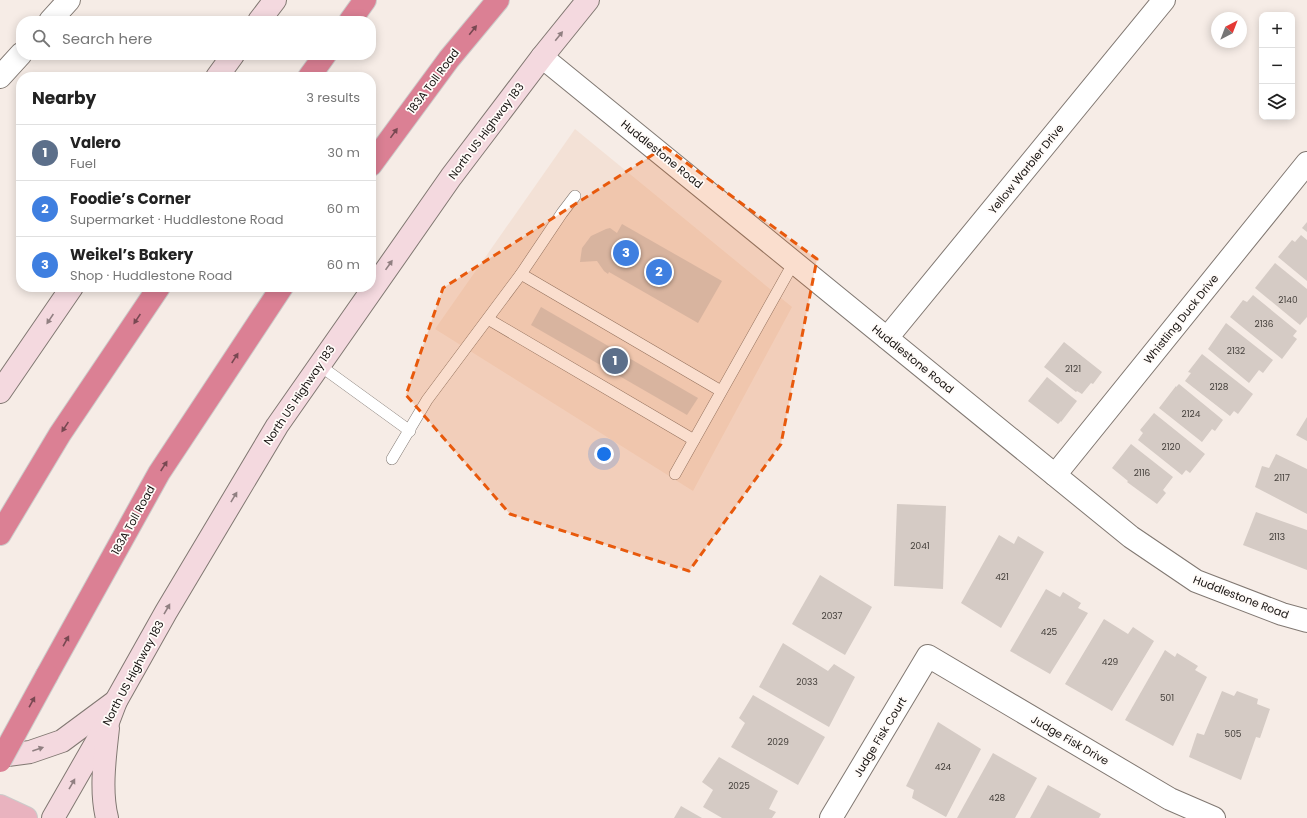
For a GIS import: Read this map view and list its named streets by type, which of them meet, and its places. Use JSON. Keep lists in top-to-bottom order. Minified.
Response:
{"streets":{"highway":["183A Toll Road"],"main road":["North US Highway 183"],"street":["Huddlestone Road","Yellow Warbler Drive","Whistling Duck Drive","Judge Fisk Court","Judge Fisk Drive"]},"crossings":[["North US Highway 183","Huddlestone Road"],["Huddlestone Road","Yellow Warbler Drive"],["Huddlestone Road","Whistling Duck Drive"],["Judge Fisk Court","Judge Fisk Drive"]],"one_way":["North US Highway 183"],"house_numbers":["2140","2136","2132","2121","2128","2124","2120","2116","2117","2113","2041","421","2037","425","429","2033","501","505","2029","424","2025","428"],"north":"top right","page":{"map_buttons":["+","−"],"search":"Search here","heading":["Nearby","3 results"],"list":[{"mark":"1","name":"Valero","note":"Fuel","value":"30 m"},{"mark":"2","name":"Foodie’s Corner","note":"Supermarket · Huddlestone Road","value":"60 m"},{"mark":"3","name":"Weikel’s Bakery","note":"Shop · Huddlestone Road","value":"60 m"}],"pins":["3","2","1"]}}
